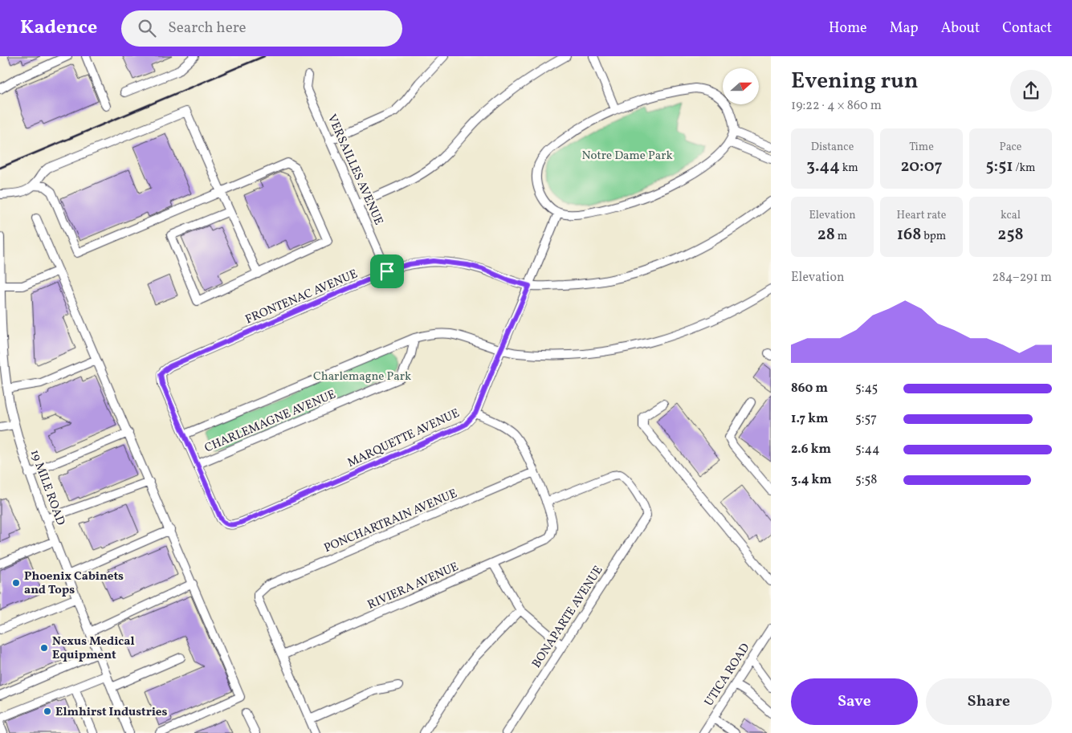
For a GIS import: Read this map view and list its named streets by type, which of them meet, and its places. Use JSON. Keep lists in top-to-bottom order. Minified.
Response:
{"streets":{"street":["VERSAILLES AVENUE","FRONTENAC AVENUE","CHARLEMAGNE AVENUE","MARQUETTE AVENUE","19 MILE ROAD","PONCHARTRAIN AVENUE","RIVIERA AVENUE","BONAPARTE AVENUE","UTICA ROAD"]},"crossings":[["VERSAILLES AVENUE","FRONTENAC AVENUE"],["FRONTENAC AVENUE","CHARLEMAGNE AVENUE"],["FRONTENAC AVENUE","MARQUETTE AVENUE"],["CHARLEMAGNE AVENUE","MARQUETTE AVENUE"],["PONCHARTRAIN AVENUE","RIVIERA AVENUE"],["RIVIERA AVENUE","BONAPARTE AVENUE"]],"parks":["Notre Dame Park","Charlemagne Park"],"places":["Phoenix Cabinets and Tops","Nexus Medical Equipment","Elmhirst Industries"],"north":"right","page":{"header":"Kadence","search":"Search here","nav":["Home","Map","About","Contact"],"heading":["Evening run","19:22 · 4 × 860 m"],"stats":[["Distance","3.44 km"],["Time","20:07"],["Pace","5:51 /km"],["Elevation","28 m"],["Heart rate","168 bpm"],["kcal","258"]],"chart":["Elevation","284–291 m"],"list":[{"name":"860 m","note":"5:45"},{"name":"1.7 km","note":"5:57"},{"name":"2.6 km","note":"5:44"},{"name":"3.4 km","note":"5:58"}],"buttons":["Save","Share"]}}
